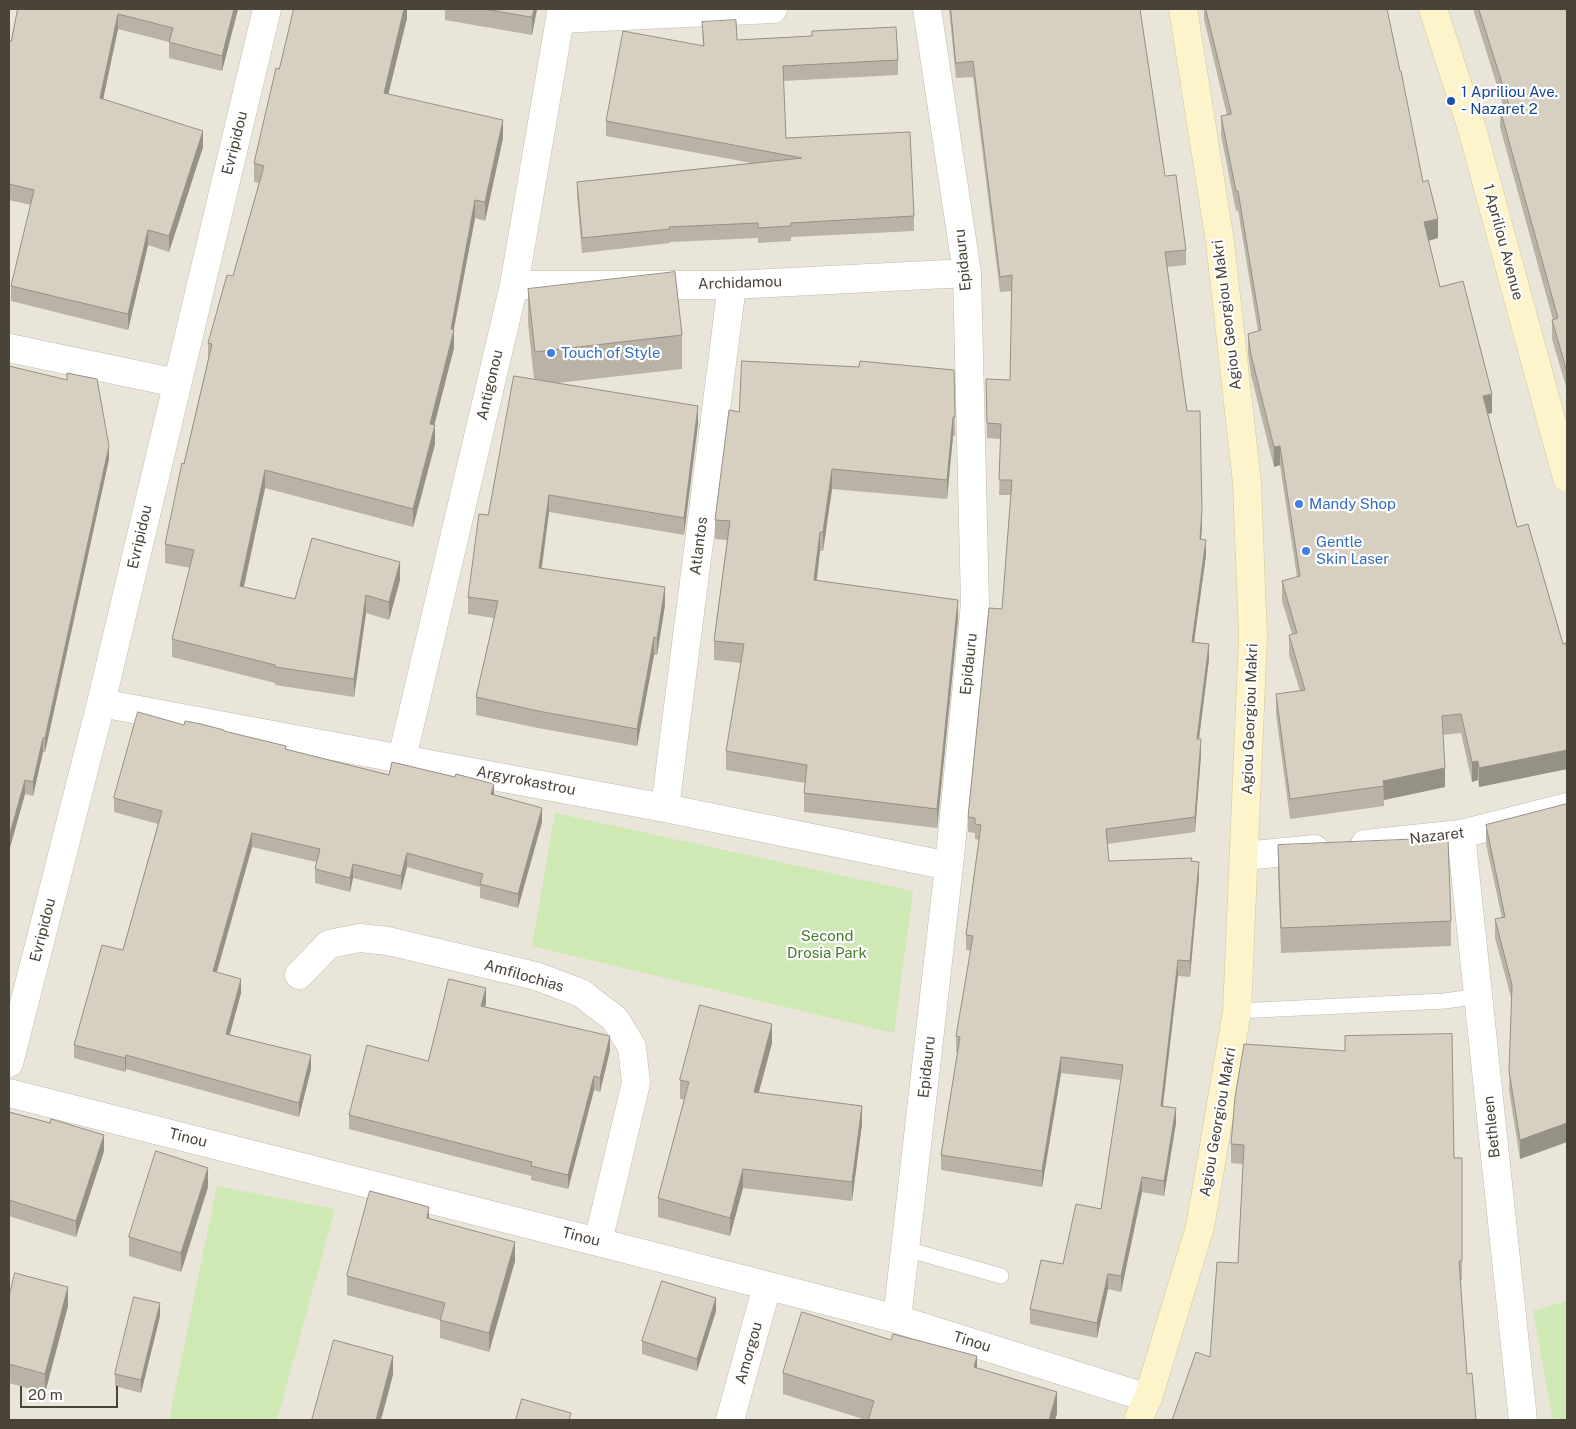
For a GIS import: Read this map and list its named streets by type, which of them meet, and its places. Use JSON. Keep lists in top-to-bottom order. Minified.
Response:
{"streets":{"street":["Evripidou","1 Apriliou Avenue","Epidauru","Archidamou","Agiou Georgiou Makri","Antigonou","Atlantos","Argyrokastrou","Nazaret","Amfilochias","Bethleen","Tinou","Amorgou"]},"crossings":[["Evripidou","Argyrokastrou"],["Epidauru","Archidamou"],["Epidauru","Argyrokastrou"],["Epidauru","Tinou"],["Archidamou","Antigonou"],["Archidamou","Atlantos"],["Agiou Georgiou Makri","Nazaret"],["Agiou Georgiou Makri","Tinou"],["Antigonou","Argyrokastrou"],["Atlantos","Argyrokastrou"],["Nazaret","Bethleen"],["Amfilochias","Tinou"],["Tinou","Amorgou"]],"parks":["Second Drosia Park"],"places":["1 Apriliou Ave. - Nazaret 2","Touch of Style","Mandy Shop","Gentle Skin Laser"],"scale_bar":"20 m"}
